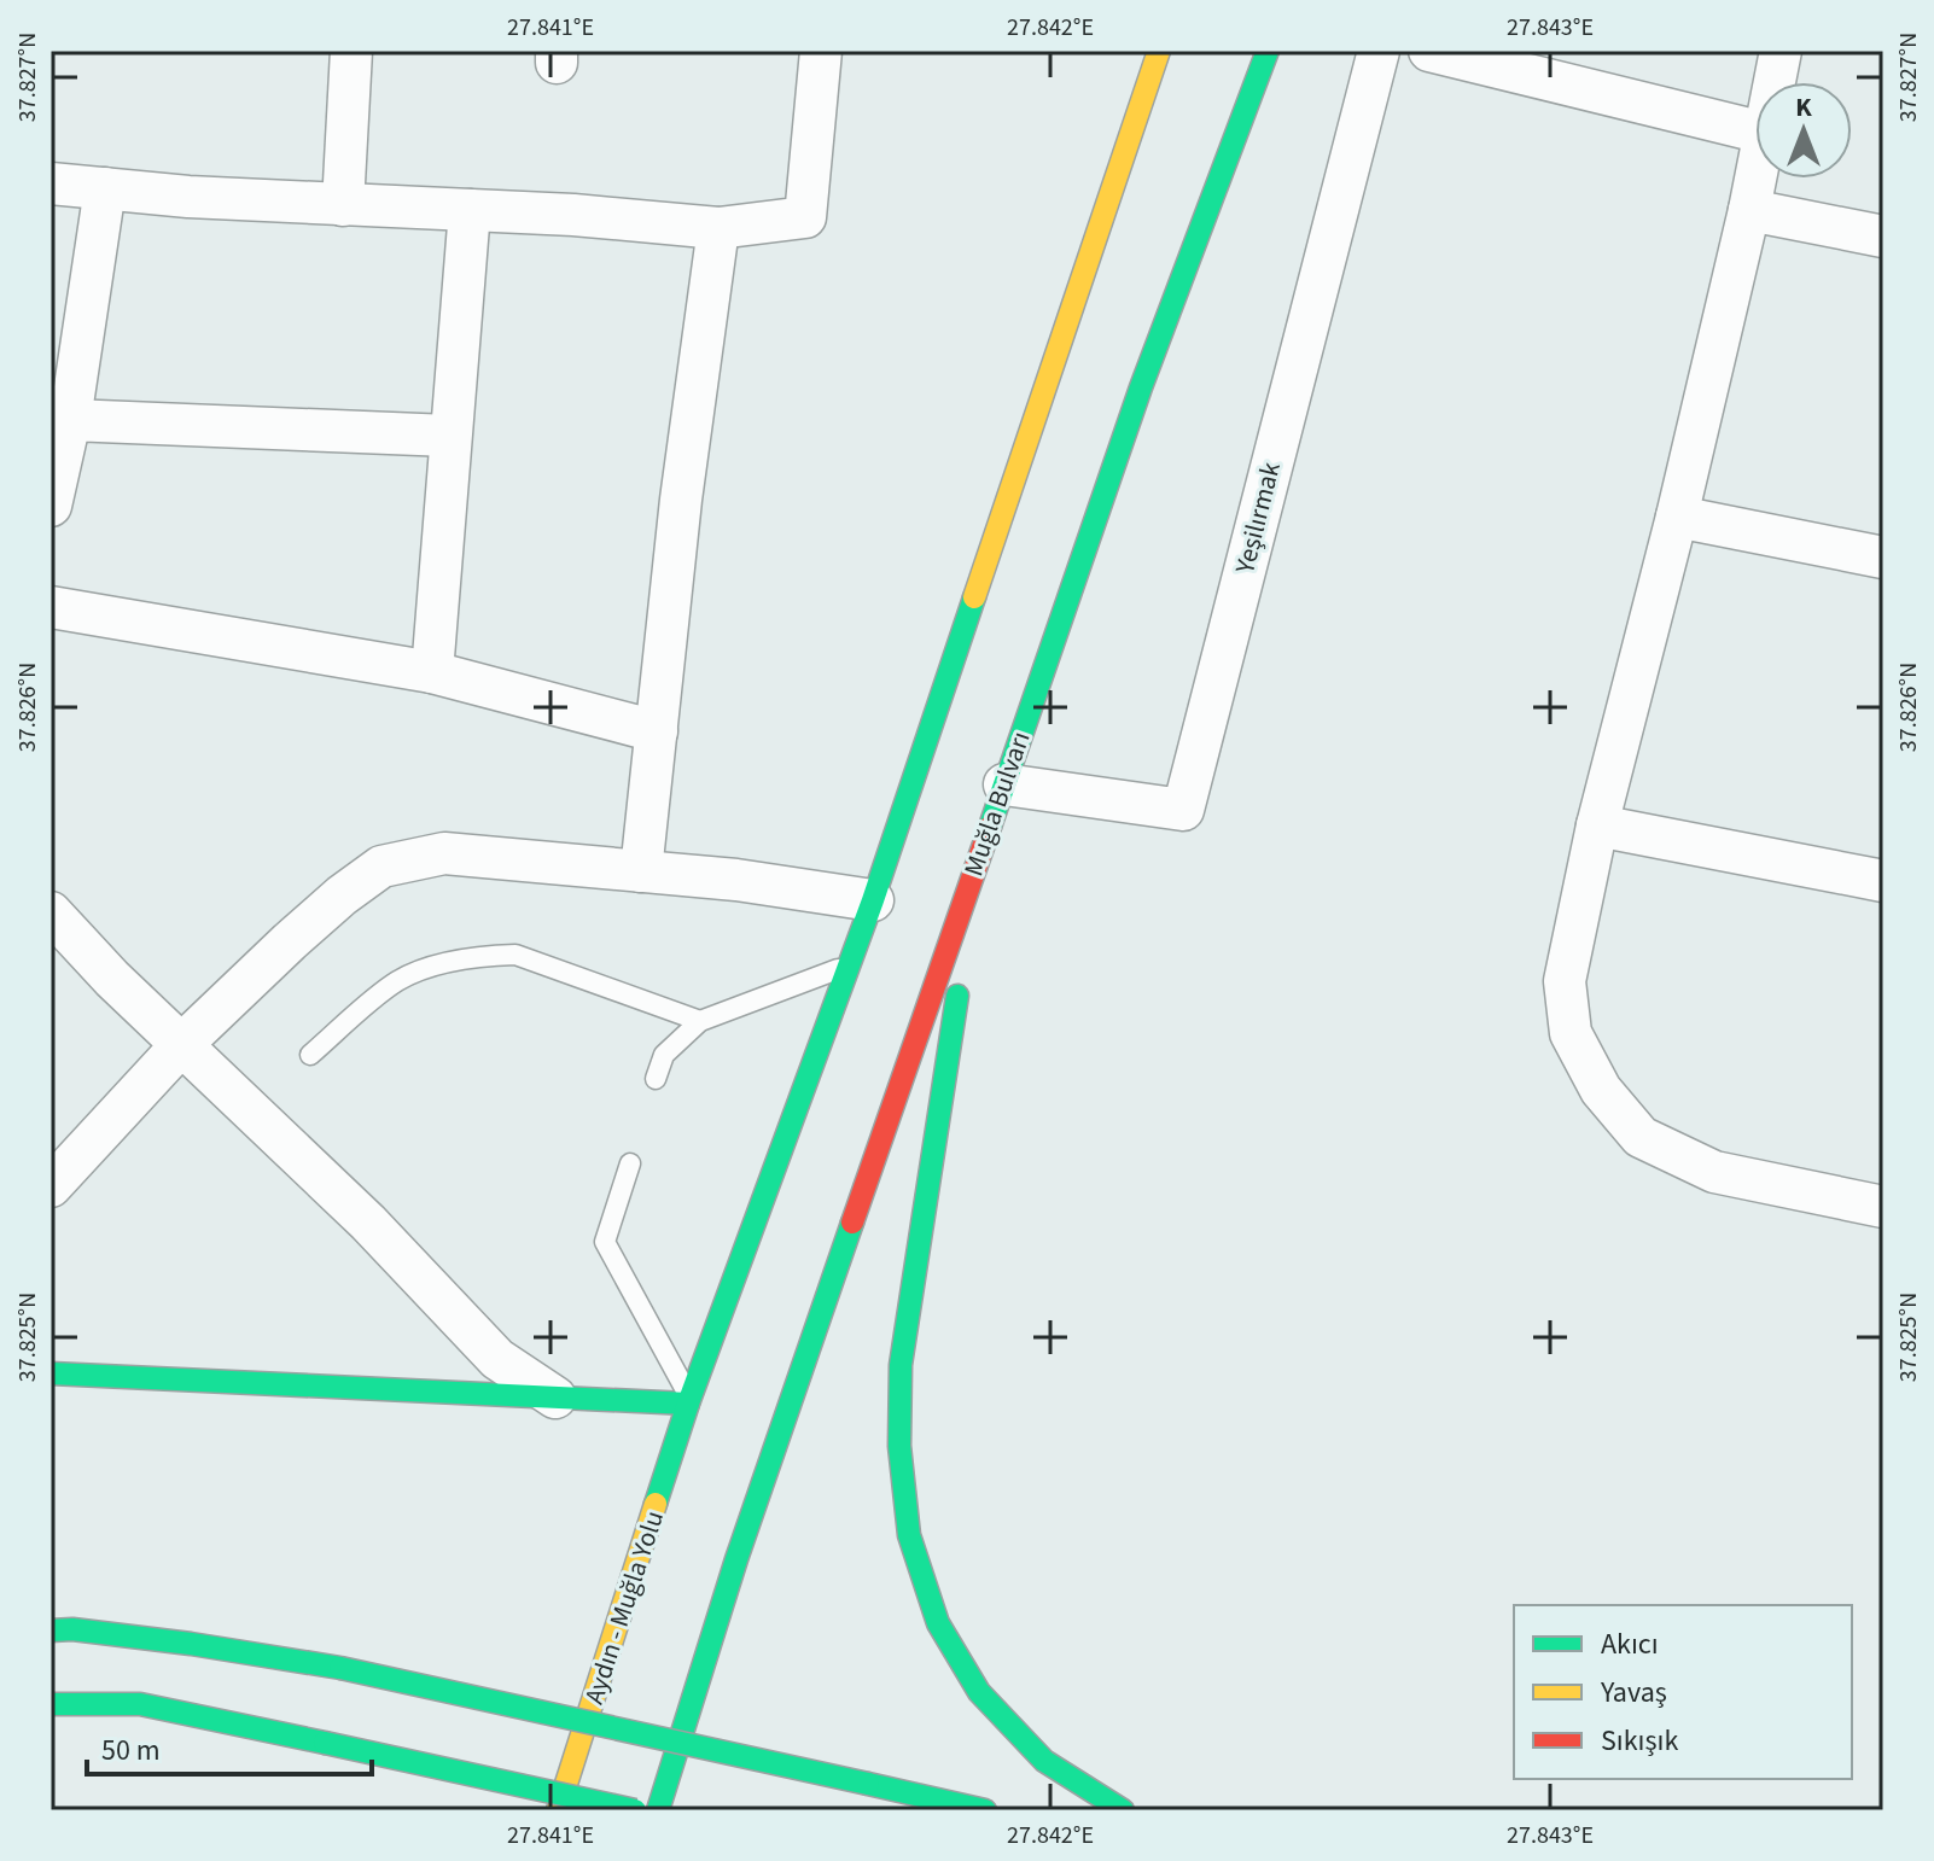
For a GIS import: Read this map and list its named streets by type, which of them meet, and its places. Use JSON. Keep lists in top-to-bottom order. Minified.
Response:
{"streets":{"main road":["Muğla Bulvarı","Aydın - Muğla Yolu"],"street":["Yeşilırmak"]},"crossings":[["Yeşilırmak","Muğla Bulvarı"]],"legend":["Akıcı","Yavaş","Sıkışık"],"scale_bar":"50 m","north":"top","coordinates":["27.841°E","27.842°E","27.843°E","37.827°N","37.826°N","37.825°N"]}
